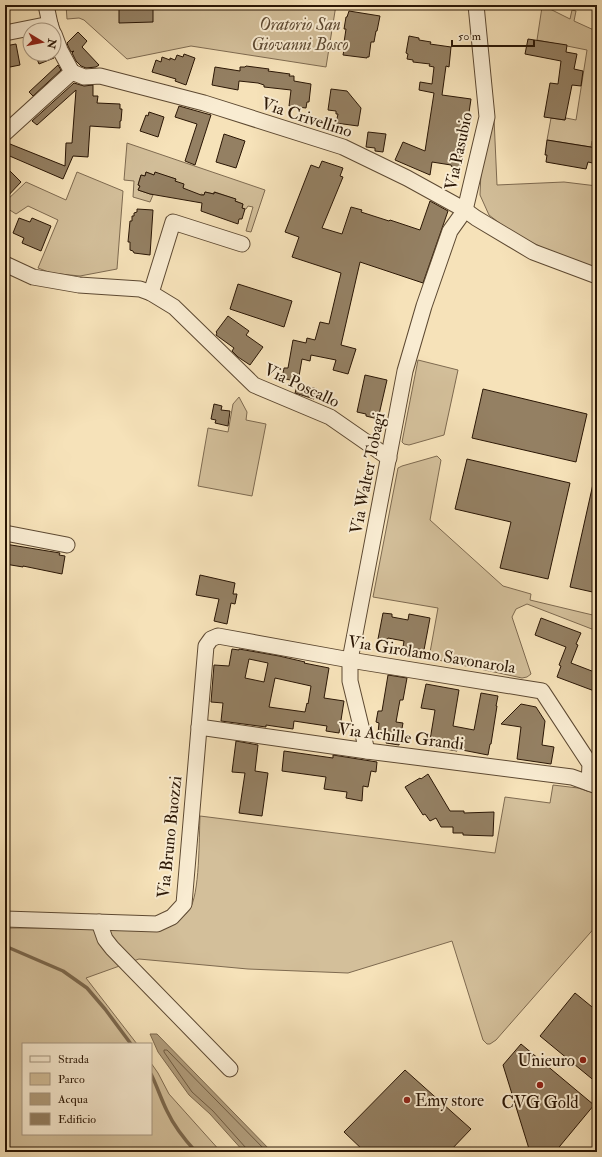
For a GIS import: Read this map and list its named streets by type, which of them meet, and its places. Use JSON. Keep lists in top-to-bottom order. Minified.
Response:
{"streets":{"street":["Via Crivellino","Via Pasubio","Via Poscallo","Via Walter Tobagi","Via Girolamo Savonarola","Via Achille Grandi","Via Bruno Buozzi"]},"crossings":[["Via Crivellino","Via Pasubio"],["Via Crivellino","Via Walter Tobagi"],["Via Pasubio","Via Walter Tobagi"],["Via Poscallo","Via Walter Tobagi"],["Via Walter Tobagi","Via Girolamo Savonarola"],["Via Walter Tobagi","Via Achille Grandi"],["Via Girolamo Savonarola","Via Achille Grandi"],["Via Girolamo Savonarola","Via Bruno Buozzi"],["Via Achille Grandi","Via Bruno Buozzi"]],"parks":["Oratorio San Giovanni Bosco"],"places":["Unieuro","CVG Gold","Emy store"],"legend":["Strada","Parco","Acqua","Edificio"],"scale_bar":"50 m","north":"right"}
